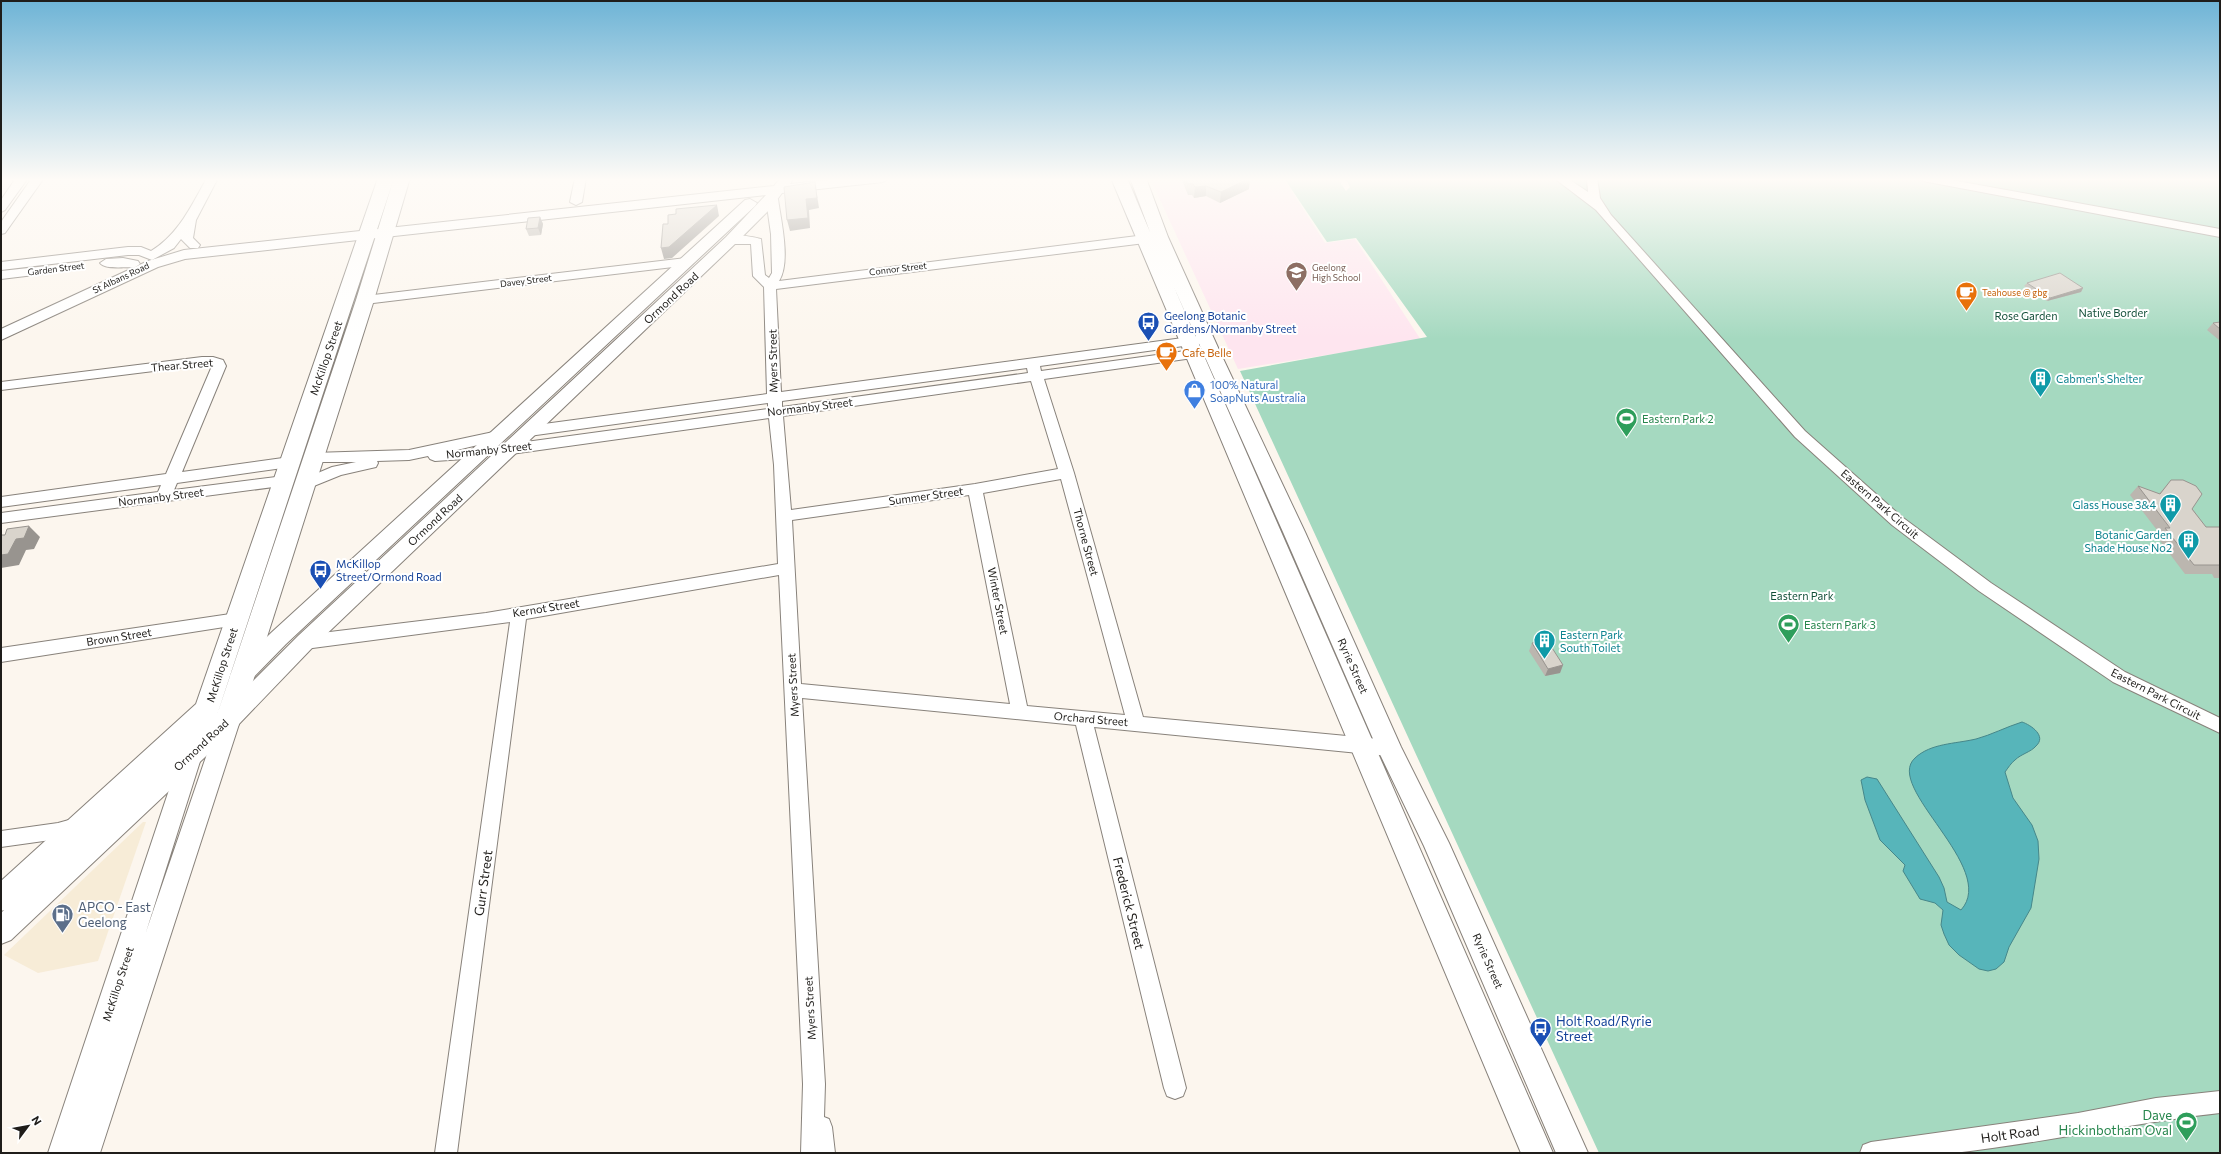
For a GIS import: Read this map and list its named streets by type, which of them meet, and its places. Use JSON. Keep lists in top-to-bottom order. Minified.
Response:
{"streets":{"main road":["Ormond Road","McKillop Street","Ryrie Street"],"street":["Garden Street","Connor Street","St Albans Road","Davey Street","Myers Street","Thear Street","Normanby Street","Summer Street","Eastern Park Circuit","Thorne Street","Winter Street","Kernot Street","Brown Street","Orchard Street","Gurr Street","Frederick Street","Holt Road"]},"crossings":[["Garden Street","St Albans Road"],["Connor Street","Myers Street"],["Connor Street","Ryrie Street"],["Davey Street","Ormond Road"],["Davey Street","McKillop Street"],["Ormond Road","McKillop Street"],["Ormond Road","Normanby Street"],["Ormond Road","Kernot Street"],["McKillop Street","Normanby Street"],["McKillop Street","Brown Street"],["Myers Street","Normanby Street"],["Myers Street","Summer Street"],["Myers Street","Kernot Street"],["Myers Street","Orchard Street"],["Thear Street","Normanby Street"],["Normanby Street","Thorne Street"],["Normanby Street","Ryrie Street"],["Summer Street","Thorne Street"],["Summer Street","Winter Street"],["Thorne Street","Orchard Street"],["Winter Street","Orchard Street"],["Kernot Street","Gurr Street"],["Ryrie Street","Orchard Street"],["Orchard Street","Frederick Street"]],"parks":["Native Border","Rose Garden","Eastern Park"],"places":{"school or university":["Geelong High School"],"cafe":["Teahouse @ gbg","Cafe Belle"],"bus stop":["Geelong Botanic Gardens/Normanby Street","McKillop Street/Ormond Road","Holt Road/Ryrie Street"],"building":["Cabmen's Shelter","Glass House 3&4","Botanic Garden Shade House No2","Eastern Park South Toilet"],"shop":["100% Natural SoapNuts Australia"],"sports":["Eastern Park 2","Eastern Park 3","Dave Hickinbotham Oval"],"fuel station":["APCO - East Geelong"]},"north":"top right"}
